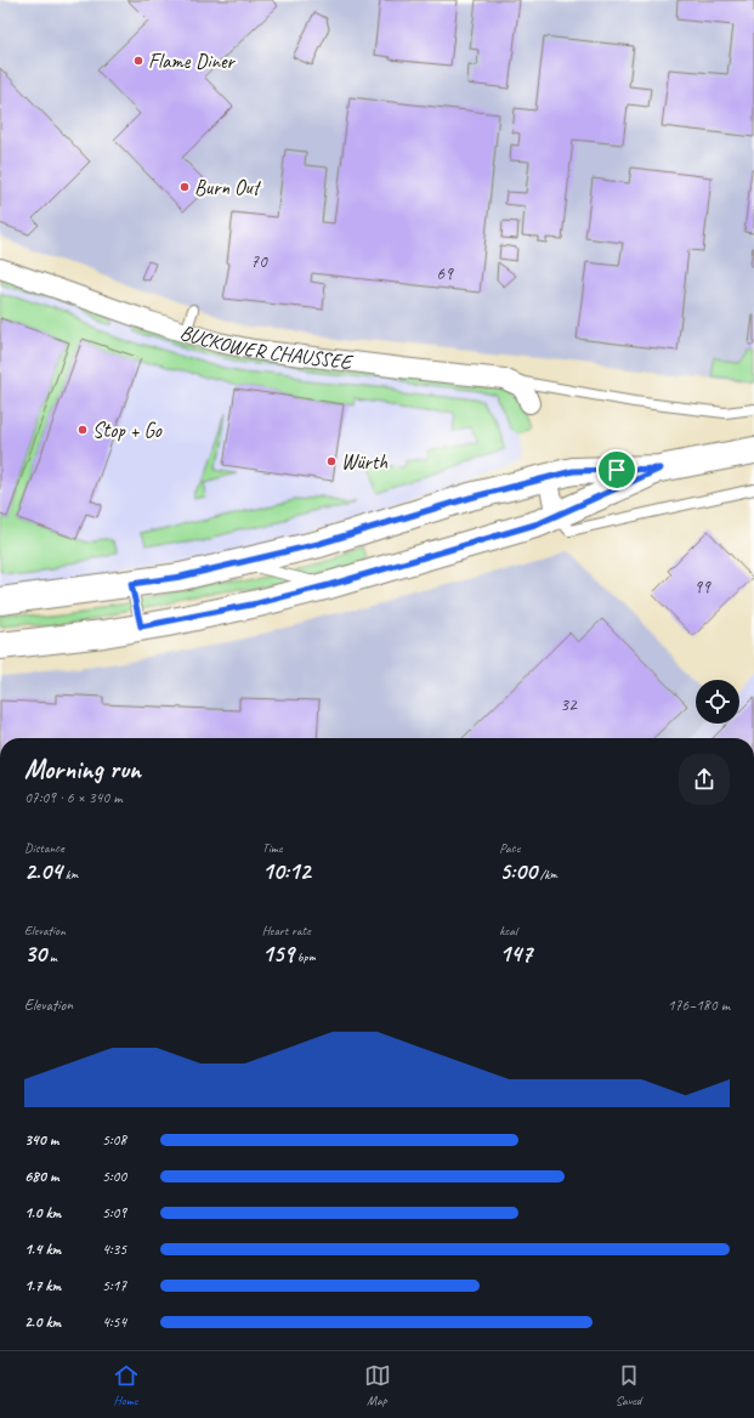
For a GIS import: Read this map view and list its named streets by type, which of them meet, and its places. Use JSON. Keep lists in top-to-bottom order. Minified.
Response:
{"streets":{"street":["BUCKOWER CHAUSSEE"]},"places":["Flame Diner","Burn Out","Stop + Go","Würth"],"house_numbers":["70","69","99","32"],"page":{"heading":["Morning run","07:09 · 6 × 340 m"],"stats":[["Distance","2.04 km"],["Time","10:12"],["Pace","5:00 /km"],["Elevation","30 m"],["Heart rate","159 bpm"],["kcal","147"]],"chart":["Elevation","176–180 m"],"list":[{"name":"340 m","note":"5:08"},{"name":"680 m","note":"5:00"},{"name":"1.0 km","note":"5:09"},{"name":"1.4 km","note":"4:35"},{"name":"1.7 km","note":"5:17"},{"name":"2.0 km","note":"4:54"}],"tabs":["Home","Map","Saved"]}}
